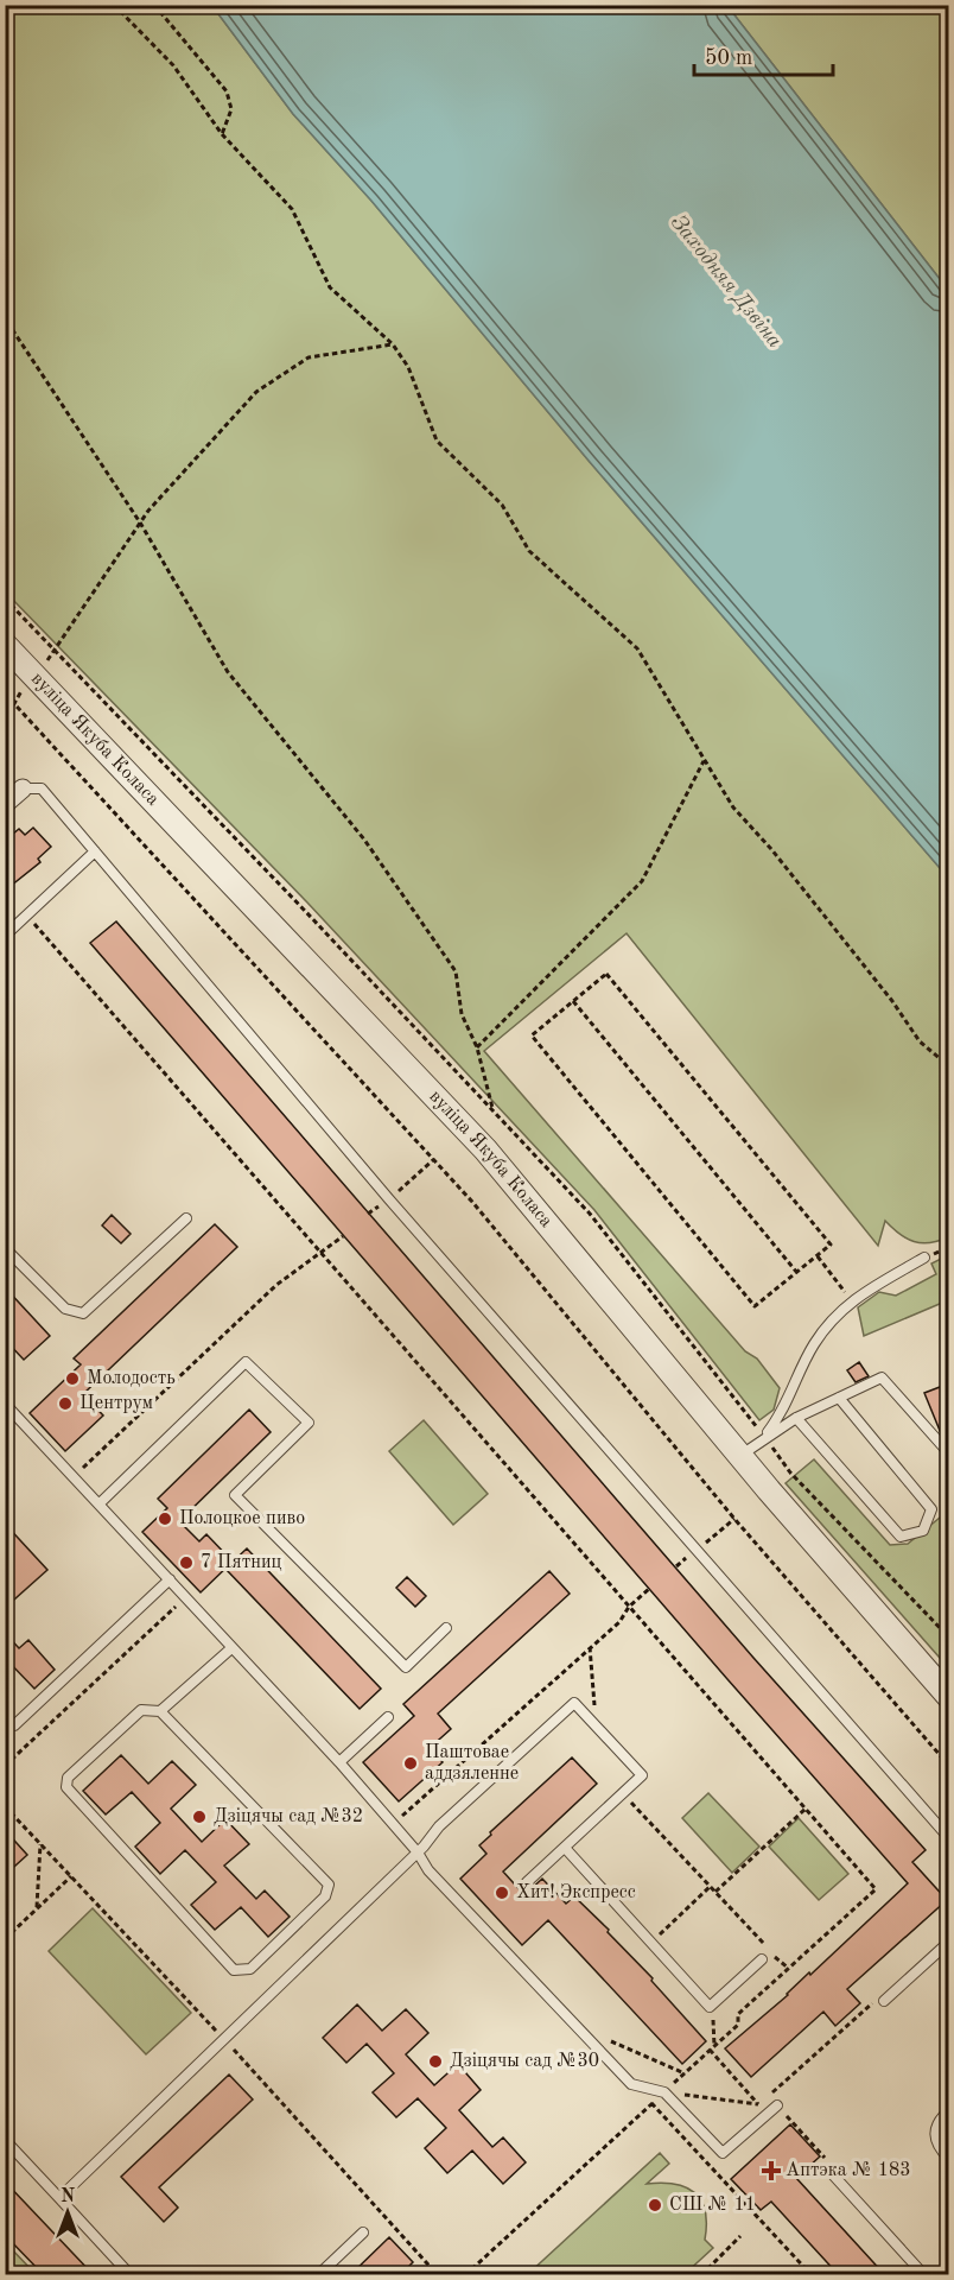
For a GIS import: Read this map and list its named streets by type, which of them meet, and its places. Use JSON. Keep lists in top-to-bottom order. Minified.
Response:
{"streets":{"street":["вуліца Якуба Коласа"]},"water":["Заходняя Дзвіна"],"places":{"other":["Молодость","Центрум","Полоцкое пиво","7 Пятниц","Паштовае аддзяленне","Дзіцячы сад №32","Хит! Экспресс","Дзіцячы сад №30","СШ № 11"],"health":["Аптэка № 183"]},"scale_bar":"50 m","north":"top"}
